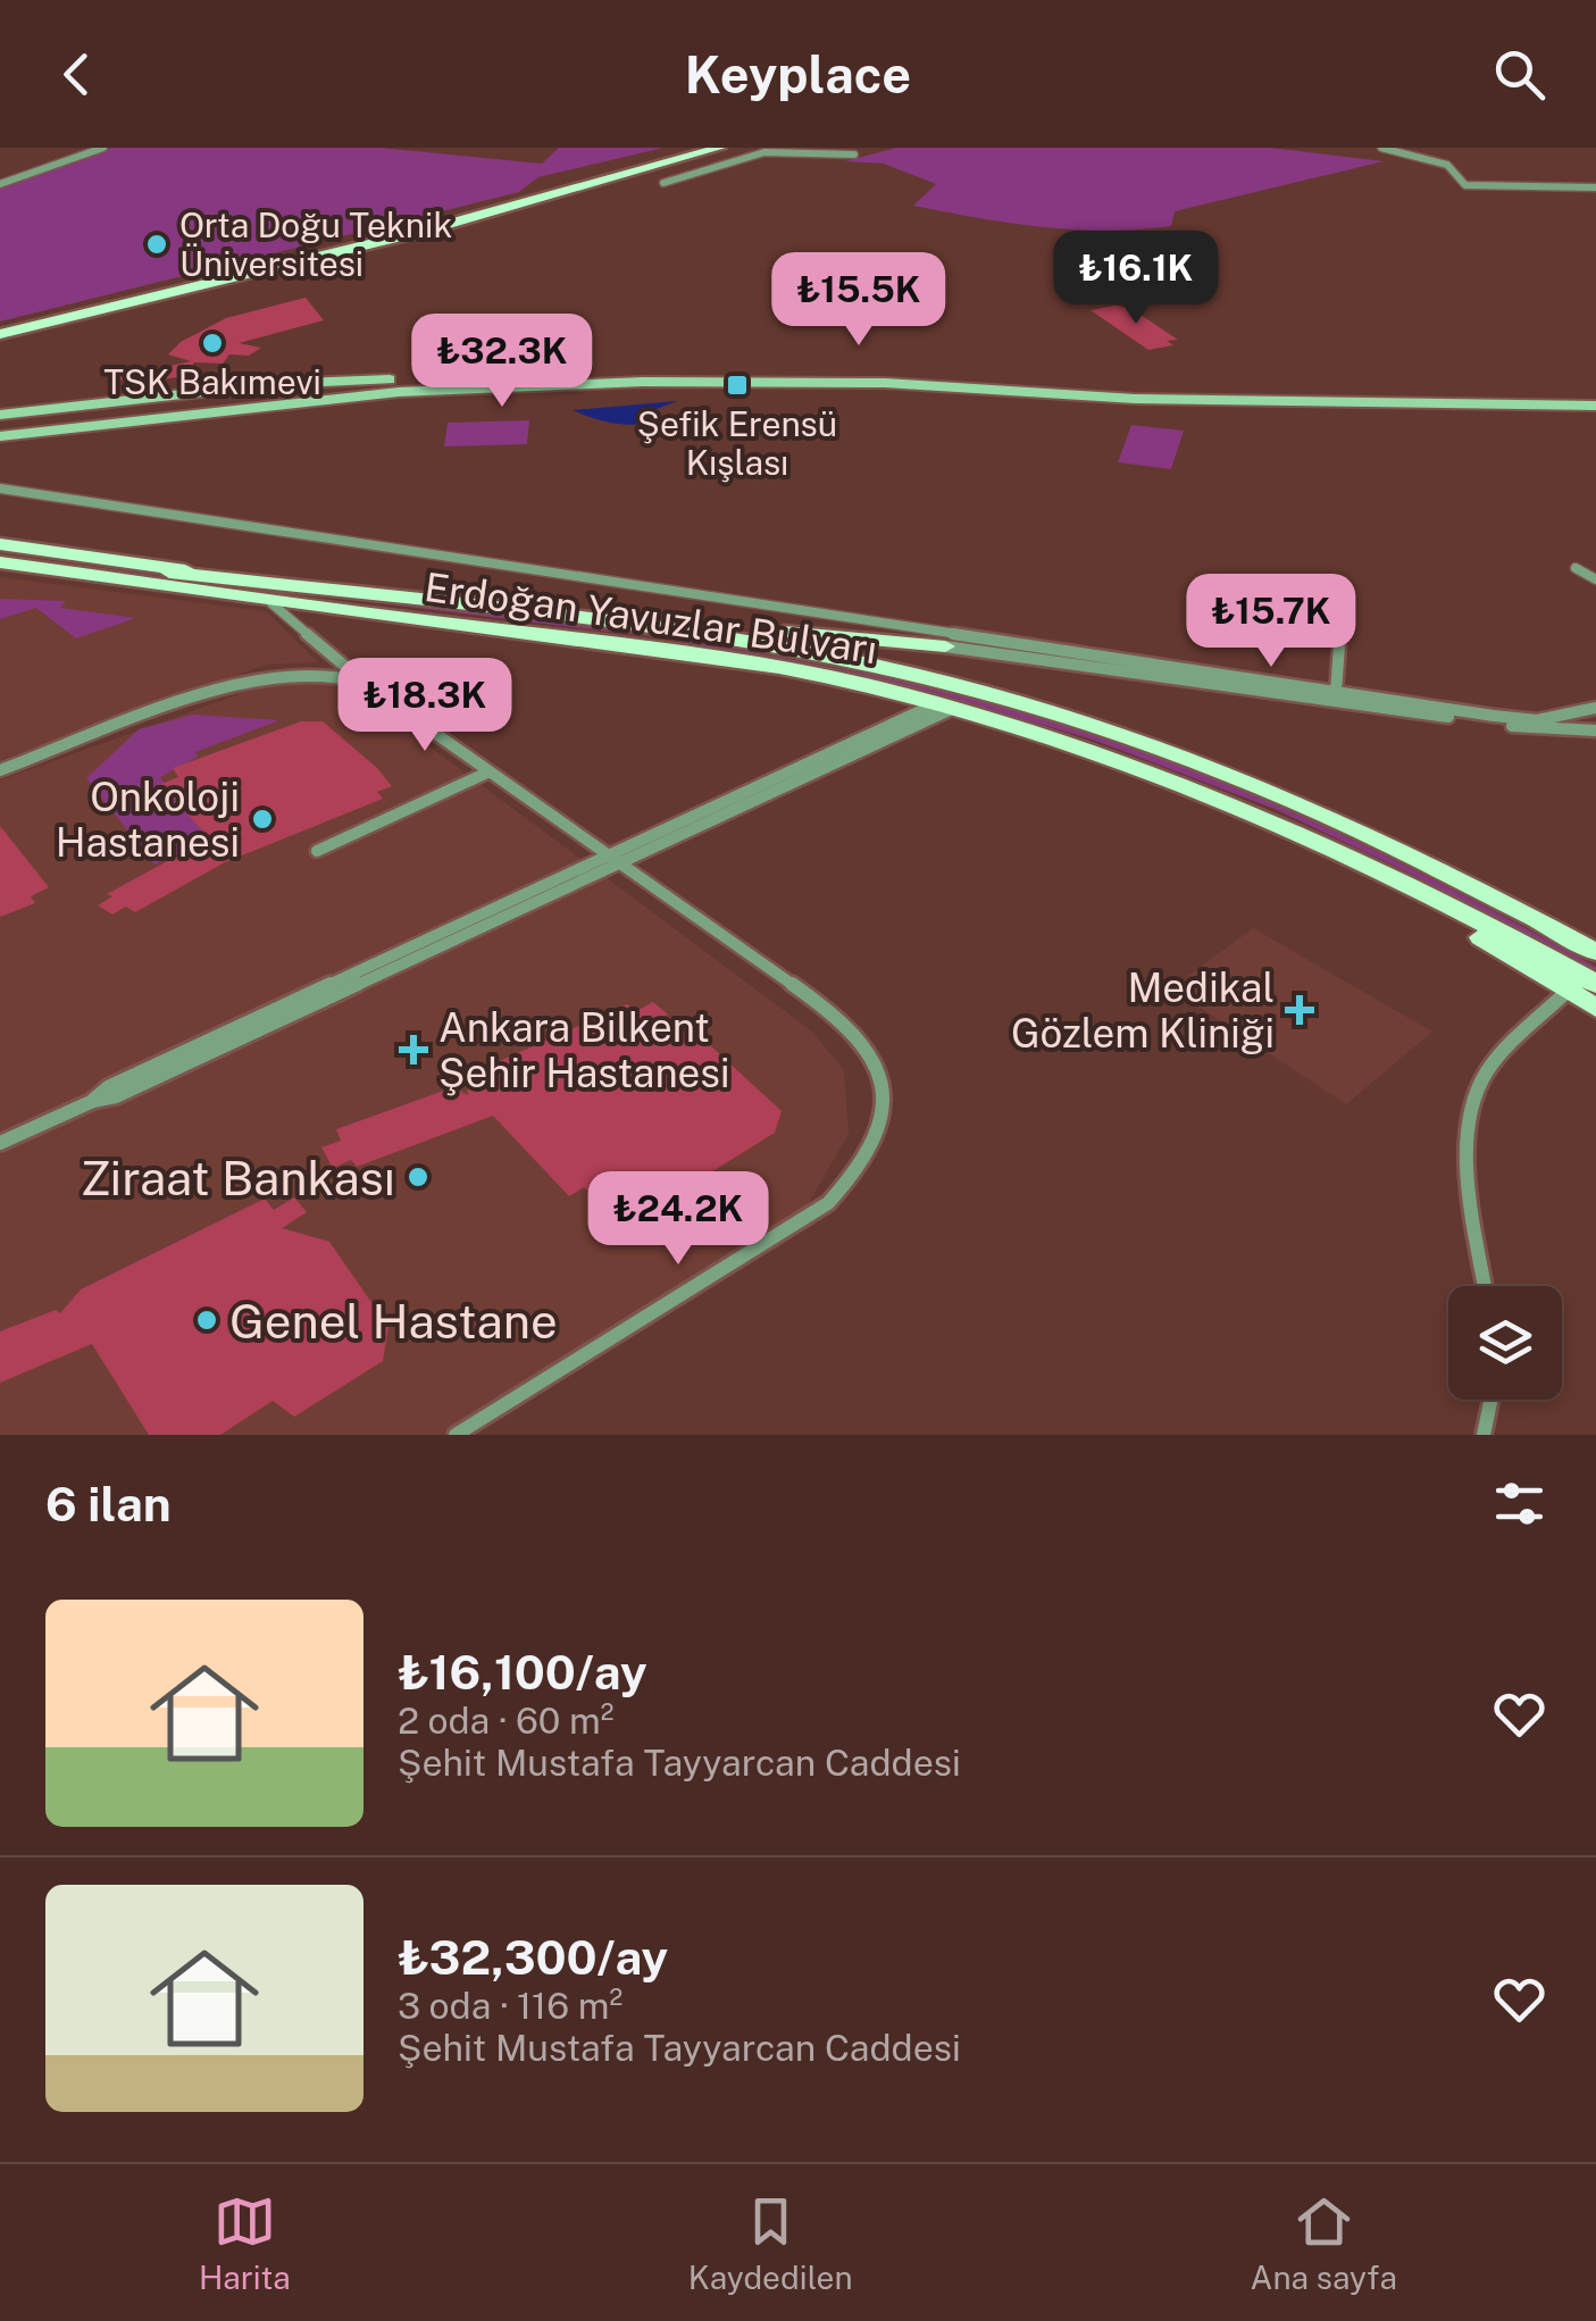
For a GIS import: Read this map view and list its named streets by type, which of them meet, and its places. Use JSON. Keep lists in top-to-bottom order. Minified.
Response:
{"streets":{"main road":["Erdoğan Yavuzlar Bulvarı"]},"places":{"other":["Orta Doğu Teknik Üniversitesi","TSK Bakımevi","Onkoloji Hastanesi","Ziraat Bankası","Genel Hastane"],"transit":["Şefik Erensü Kışlası"],"health":["Medikal Gözlem Kliniği","Ankara Bilkent Şehir Hastanesi"]},"page":{"header":"Keyplace","price":["₺16.1K","₺15.5K","₺32.3K","₺15.7K","₺18.3K","₺24.2K"],"heading":"6 ilan","list":[{"name":"₺16,100/ay","note":"2 oda · 60 m² · Şehit Mustafa Tayyarcan Caddesi"},{"name":"₺32,300/ay","note":"3 oda · 116 m² · Şehit Mustafa Tayyarcan Caddesi"}],"tabs":["Harita","Kaydedilen","Ana sayfa"]}}
